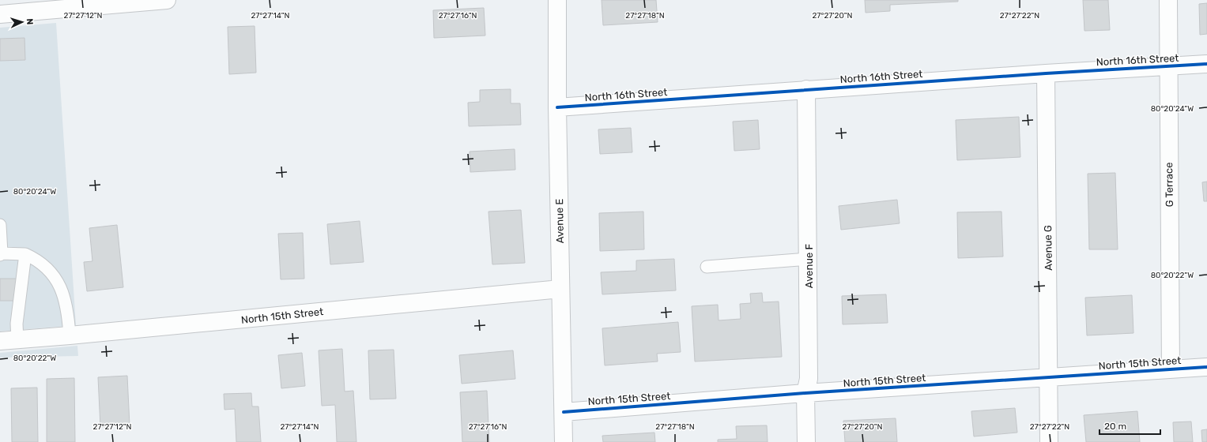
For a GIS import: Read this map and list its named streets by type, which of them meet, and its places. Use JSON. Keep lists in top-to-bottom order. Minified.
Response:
{"streets":{"street":["North 16th Street","G Terrace","Avenue E","Avenue G","Avenue F","North 15th Street"]},"crossings":[["North 16th Street","G Terrace"],["North 16th Street","Avenue E"],["North 16th Street","Avenue G"],["North 16th Street","Avenue F"],["G Terrace","North 15th Street"],["Avenue E","North 15th Street"],["Avenue G","North 15th Street"],["Avenue F","North 15th Street"]],"scale_bar":"20 m","north":"right","coordinates":["27°27'12\"N","27°27'14\"N","27°27'16\"N","27°27'18\"N","27°27'20\"N","27°27'22\"N","80°20'24\"W","80°20'22\"W"]}
